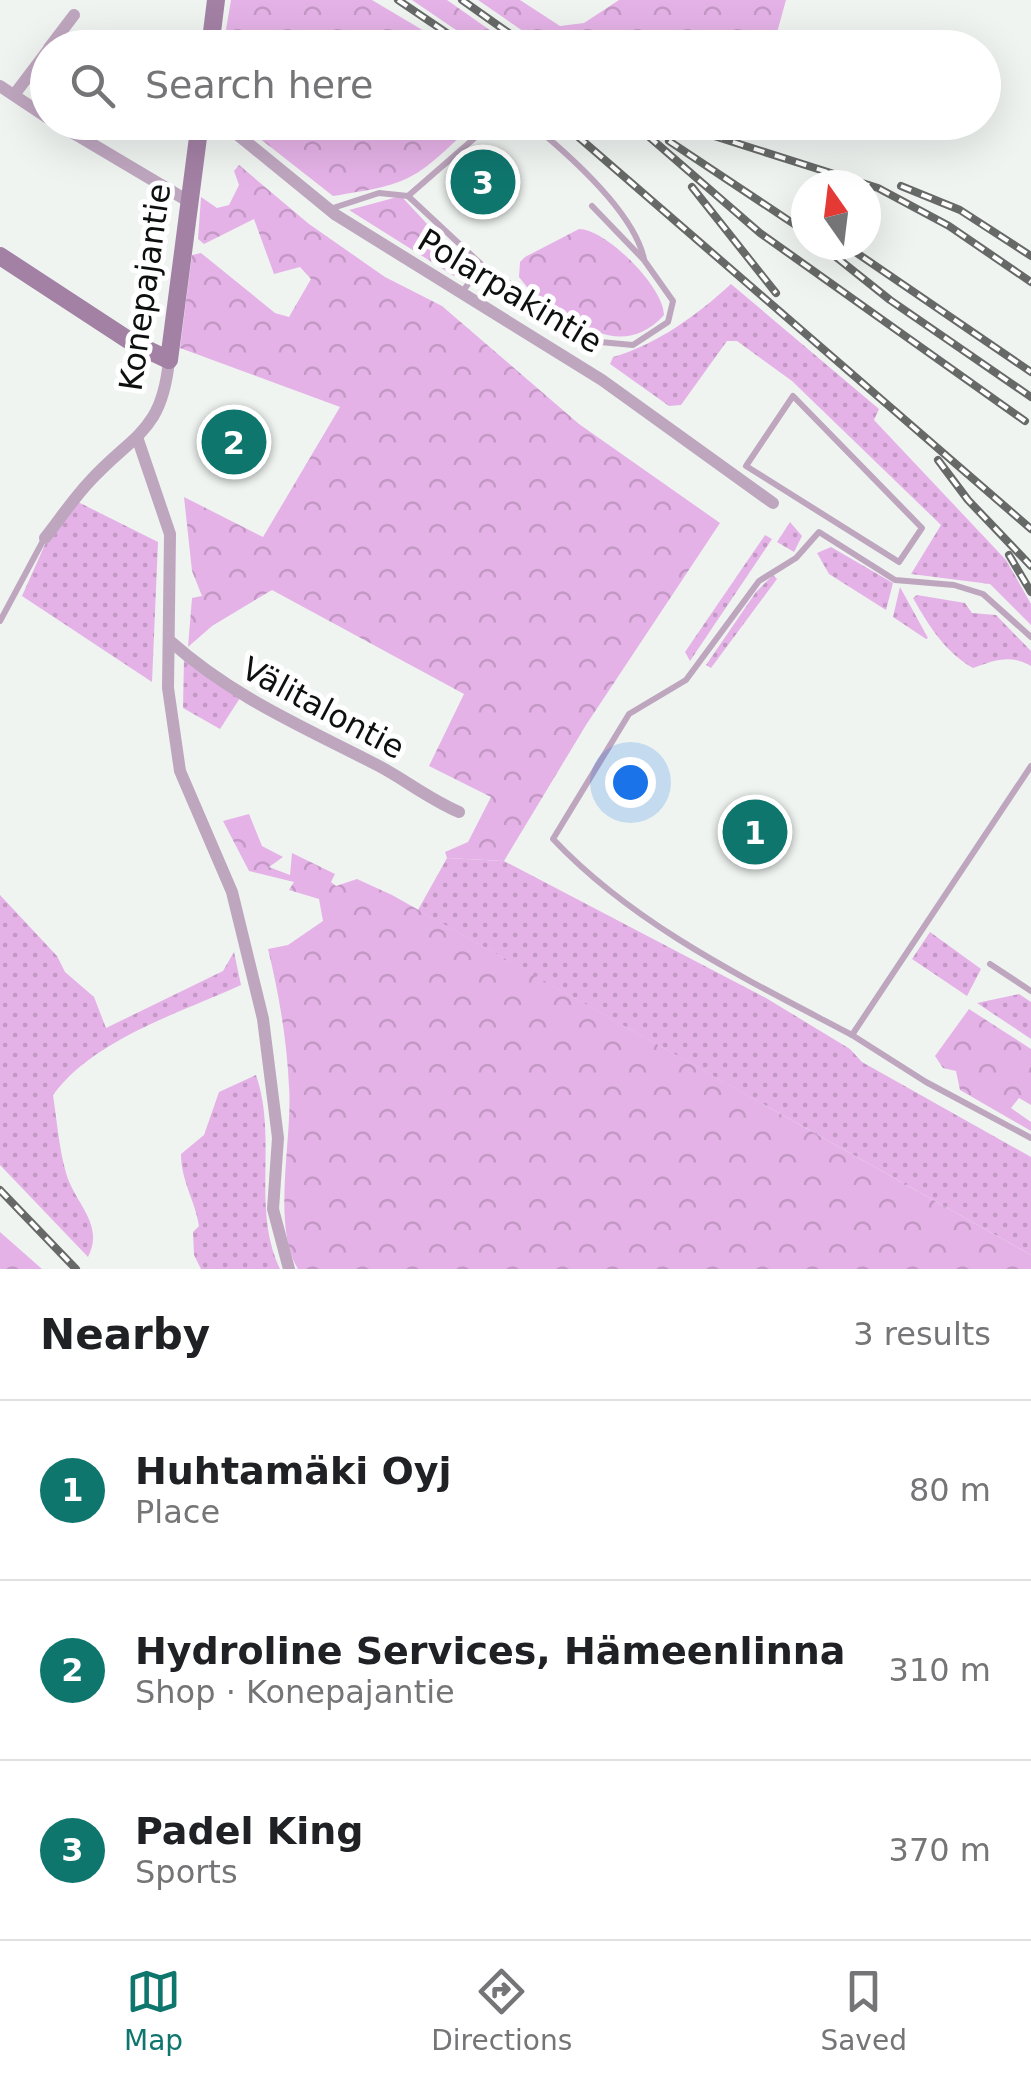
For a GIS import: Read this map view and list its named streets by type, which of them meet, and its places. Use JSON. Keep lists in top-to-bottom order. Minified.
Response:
{"streets":{"street":["Konepajantie","Polarpakintie","Välitalontie"]},"north":"top","page":{"search":"Search here","pins":["3","2","1"],"heading":["Nearby","3 results"],"list":[{"mark":"1","name":"Huhtamäki Oyj","note":"Place","value":"80 m"},{"mark":"2","name":"Hydroline Services, Hämeenlinna","note":"Shop · Konepajantie","value":"310 m"},{"mark":"3","name":"Padel King","note":"Sports","value":"370 m"}],"nav":["Map","Directions","Saved"]}}
